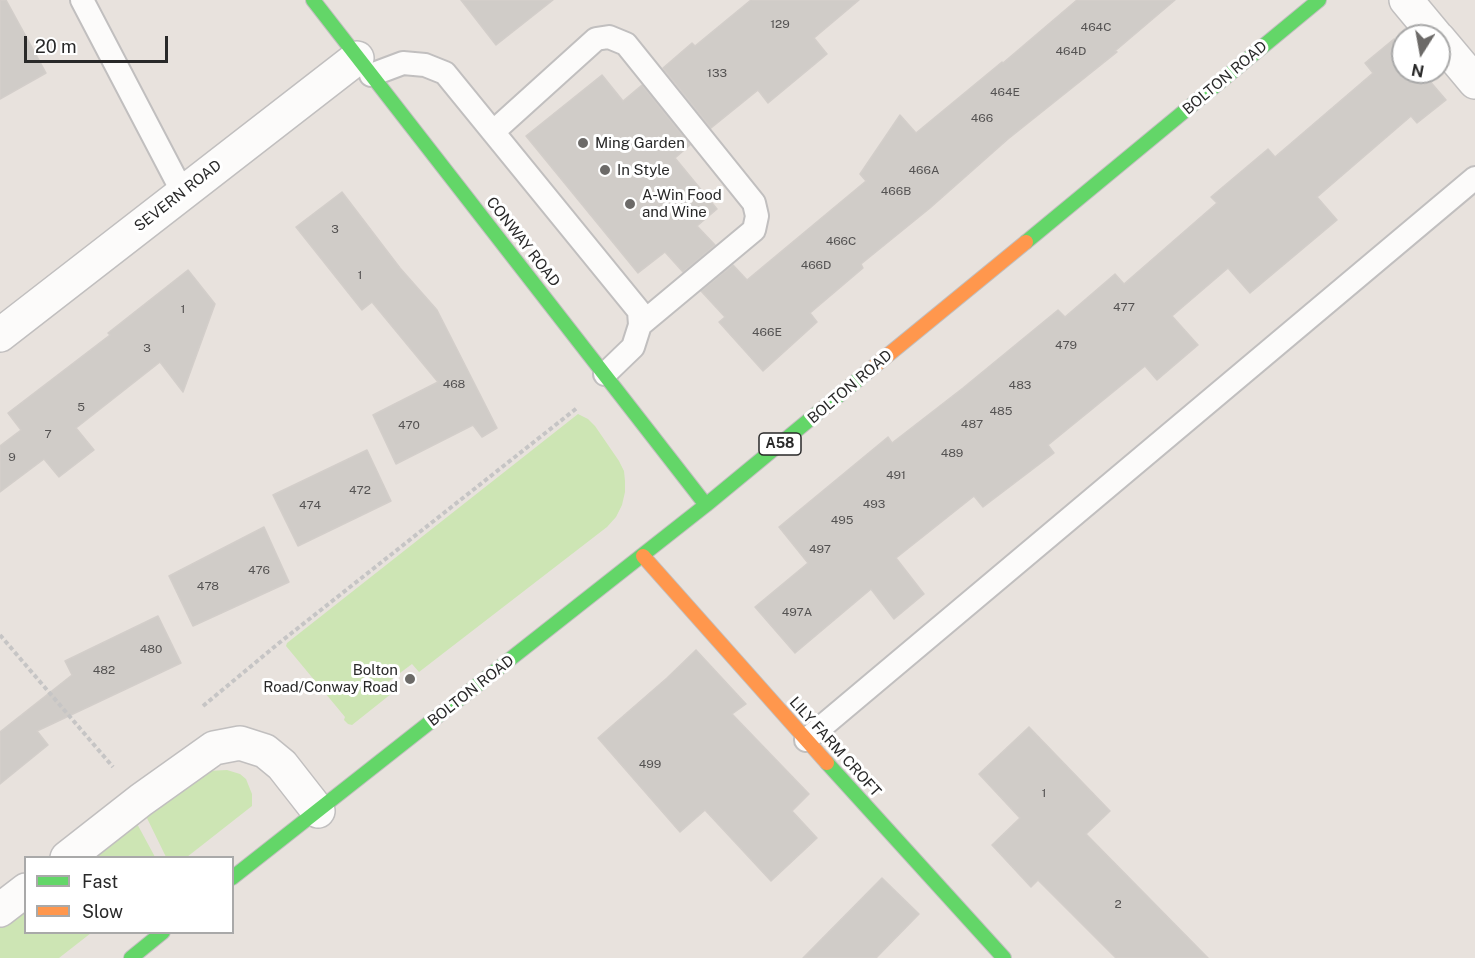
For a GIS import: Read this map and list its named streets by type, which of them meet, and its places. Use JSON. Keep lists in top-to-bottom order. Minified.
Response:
{"streets":{"main road":["BOLTON ROAD","CONWAY ROAD","A58","LILY FARM CROFT"],"street":["SEVERN ROAD"]},"crossings":[["BOLTON ROAD","CONWAY ROAD"],["BOLTON ROAD","LILY FARM CROFT"],["SEVERN ROAD","CONWAY ROAD"]],"places":["Ming Garden","In Style","A-Win Food and Wine","Bolton Road/Conway Road"],"house_numbers":["129","464C","464D","133","464E","466","466A","466B","3","466C","466D","1","477","1","466E","479","3","468","483","5","485","487","470","7","489","9","491","472","493","474","495","497","476","478","497A","480","482","499","1","2"],"legend":["Fast","Slow"],"scale_bar":"20 m","north":"bottom"}
